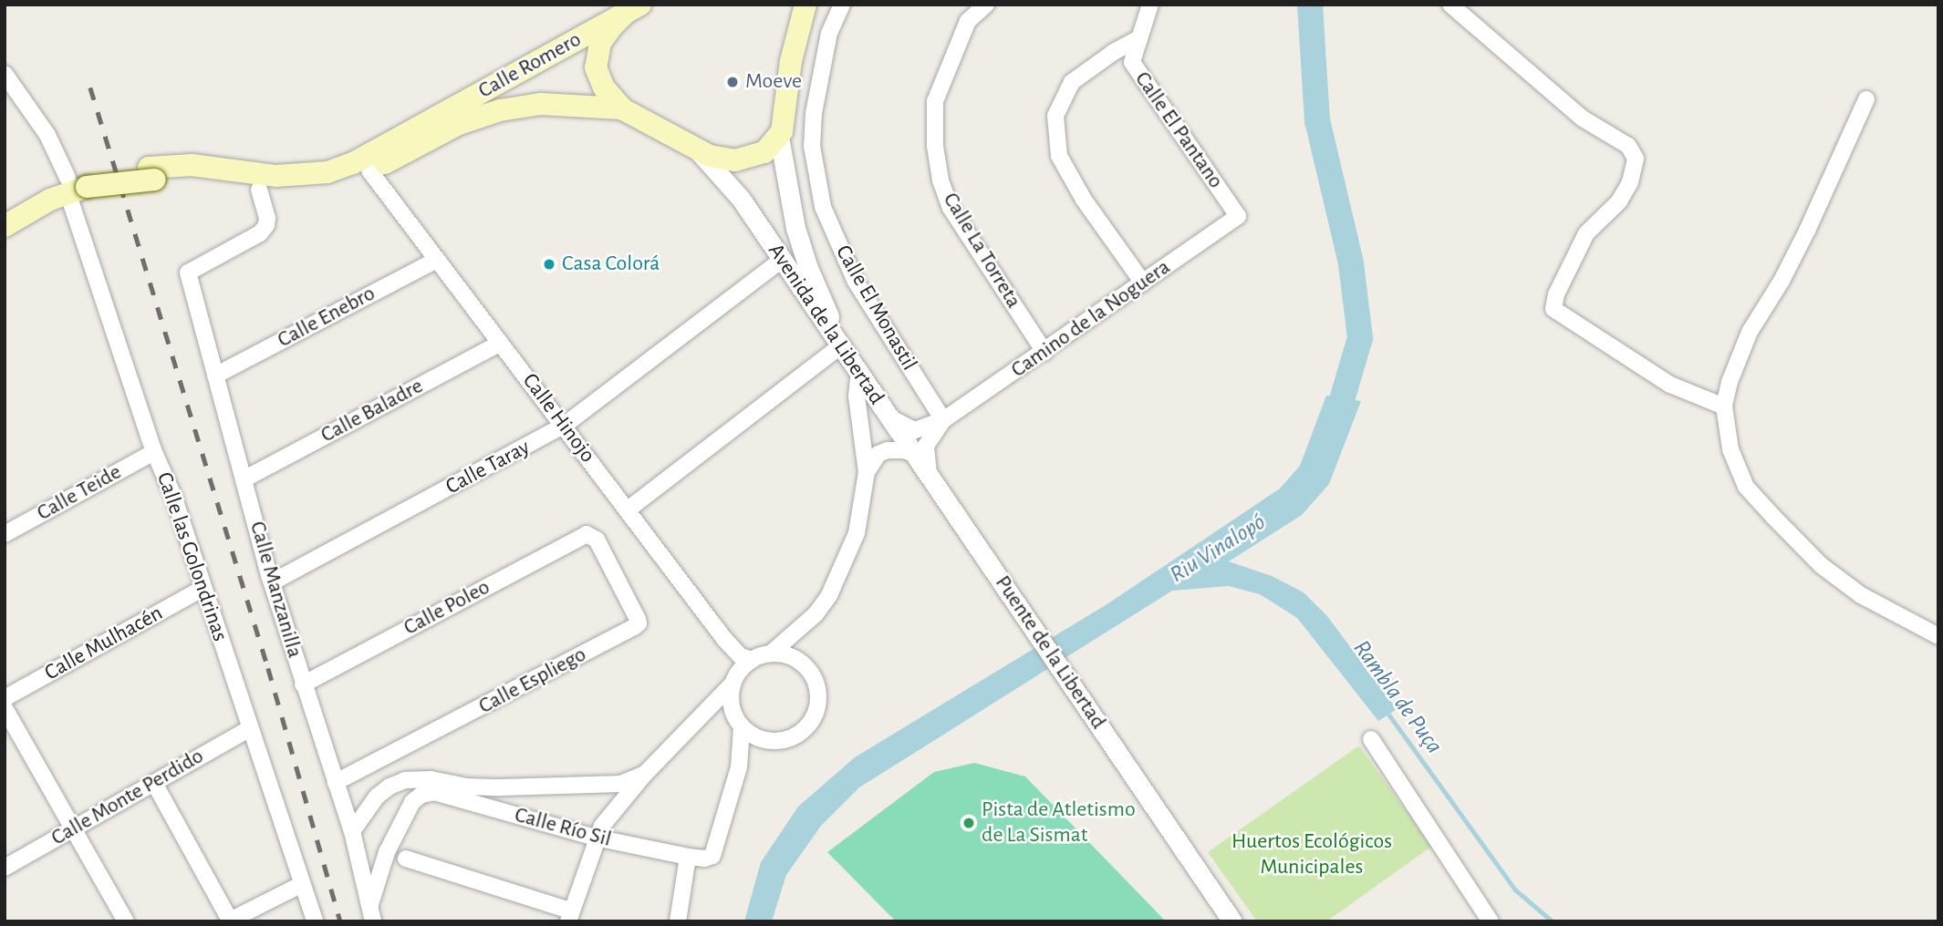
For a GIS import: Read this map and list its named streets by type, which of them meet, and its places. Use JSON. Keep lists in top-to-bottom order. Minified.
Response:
{"streets":{"main road":["Calle Romero"],"street":["Calle El Pantano","Calle La Torreta","Calle El Monastil","Calle Enebro","Camino de la Noguera","Avenida de la Libertad","Calle Baladre","Calle Hinojo","Calle Taray","Calle Teide","Calle las Golondrinas","Calle Manzanilla","Calle Poleo","Calle Mulhacén","Puente de la Libertad","Calle Espliego","Calle Monte Perdido","Calle Río Sil"]},"crossings":[["Calle El Pantano","Camino de la Noguera"],["Calle La Torreta","Camino de la Noguera"],["Calle El Monastil","Camino de la Noguera"],["Calle Enebro","Calle Hinojo"],["Calle Enebro","Calle Manzanilla"],["Avenida de la Libertad","Calle Taray"],["Avenida de la Libertad","Puente de la Libertad"],["Calle Baladre","Calle Hinojo"],["Calle Baladre","Calle Manzanilla"],["Calle Hinojo","Calle Taray"],["Calle Taray","Calle Manzanilla"],["Calle Teide","Calle las Golondrinas"],["Calle las Golondrinas","Calle Mulhacén"],["Calle las Golondrinas","Calle Monte Perdido"],["Calle Manzanilla","Calle Poleo"],["Calle Manzanilla","Calle Espliego"],["Calle Manzanilla","Calle Río Sil"],["Calle Poleo","Calle Espliego"]],"water":["Riu Vinalopó","Rambla de Puça"],"parks":["Huertos Ecológicos Municipales"],"places":["Moeve","Casa Colorá","Pista de Atletismo de La Sismat"]}
